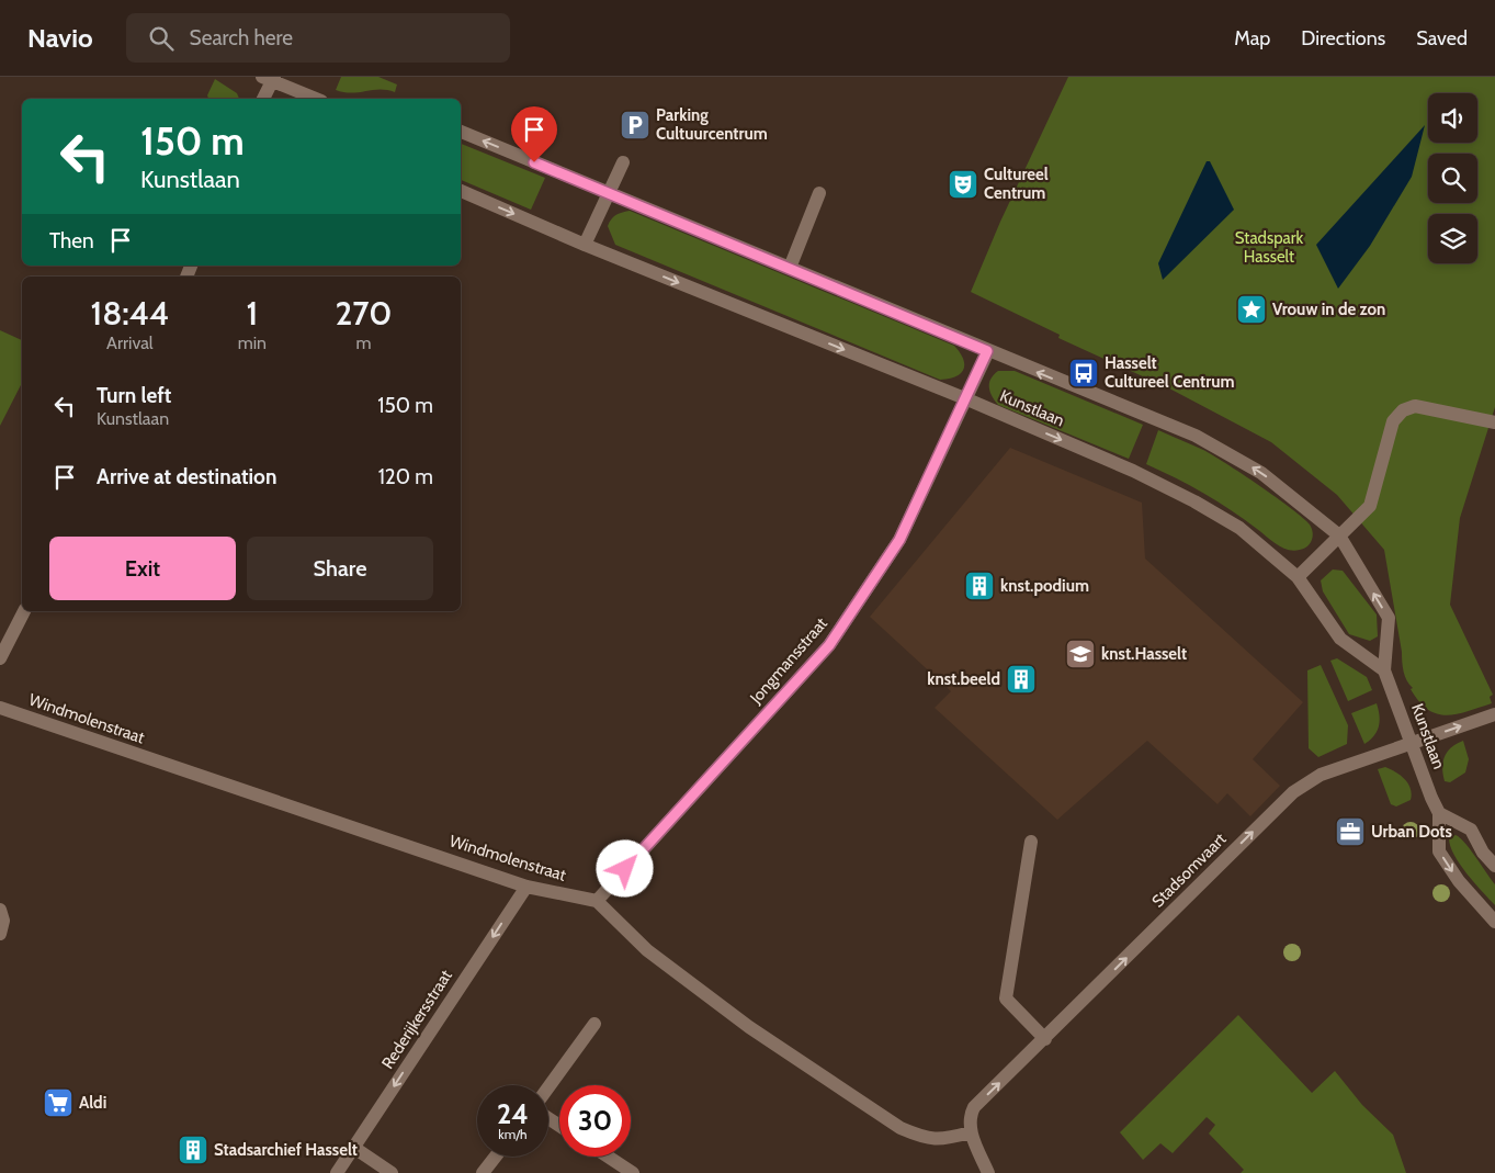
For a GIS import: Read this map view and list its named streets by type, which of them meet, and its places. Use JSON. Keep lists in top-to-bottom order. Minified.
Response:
{"streets":{"street":["Kunstlaan","Jongmansstraat","Windmolenstraat","Stadsomvaart","Rederijkersstraat"]},"crossings":[["Kunstlaan","Jongmansstraat"],["Kunstlaan","Stadsomvaart"],["Jongmansstraat","Windmolenstraat"],["Windmolenstraat","Rederijkersstraat"]],"one_way":["Stadsomvaart","Rederijkersstraat"],"parks":["Stadspark Hasselt"],"places":{"parking":["Parking Cultuurcentrum"],"theatre":["Cultureel Centrum"],"place":["Vrouw in de zon"],"bus stop":["Hasselt Cultureel Centrum"],"building":["knst.podium","knst.beeld","Stadsarchief Hasselt"],"school or university":["knst.Hasselt"],"office":["Urban Dots"],"supermarket":["Aldi"]},"page":{"header":"Navio","search":"Search here","nav":["Map","Directions","Saved"],"turn":["150 m","Kunstlaan"],"then":"Then","eta":["18:44","Arrival","1","min","270","m"],"list":[{"name":"Turn left","note":"Kunstlaan","value":"150 m"},{"name":"Arrive at destination","value":"120 m"}],"buttons":["Exit","Share"],"speed":"24 km/h","limit":"30"}}
